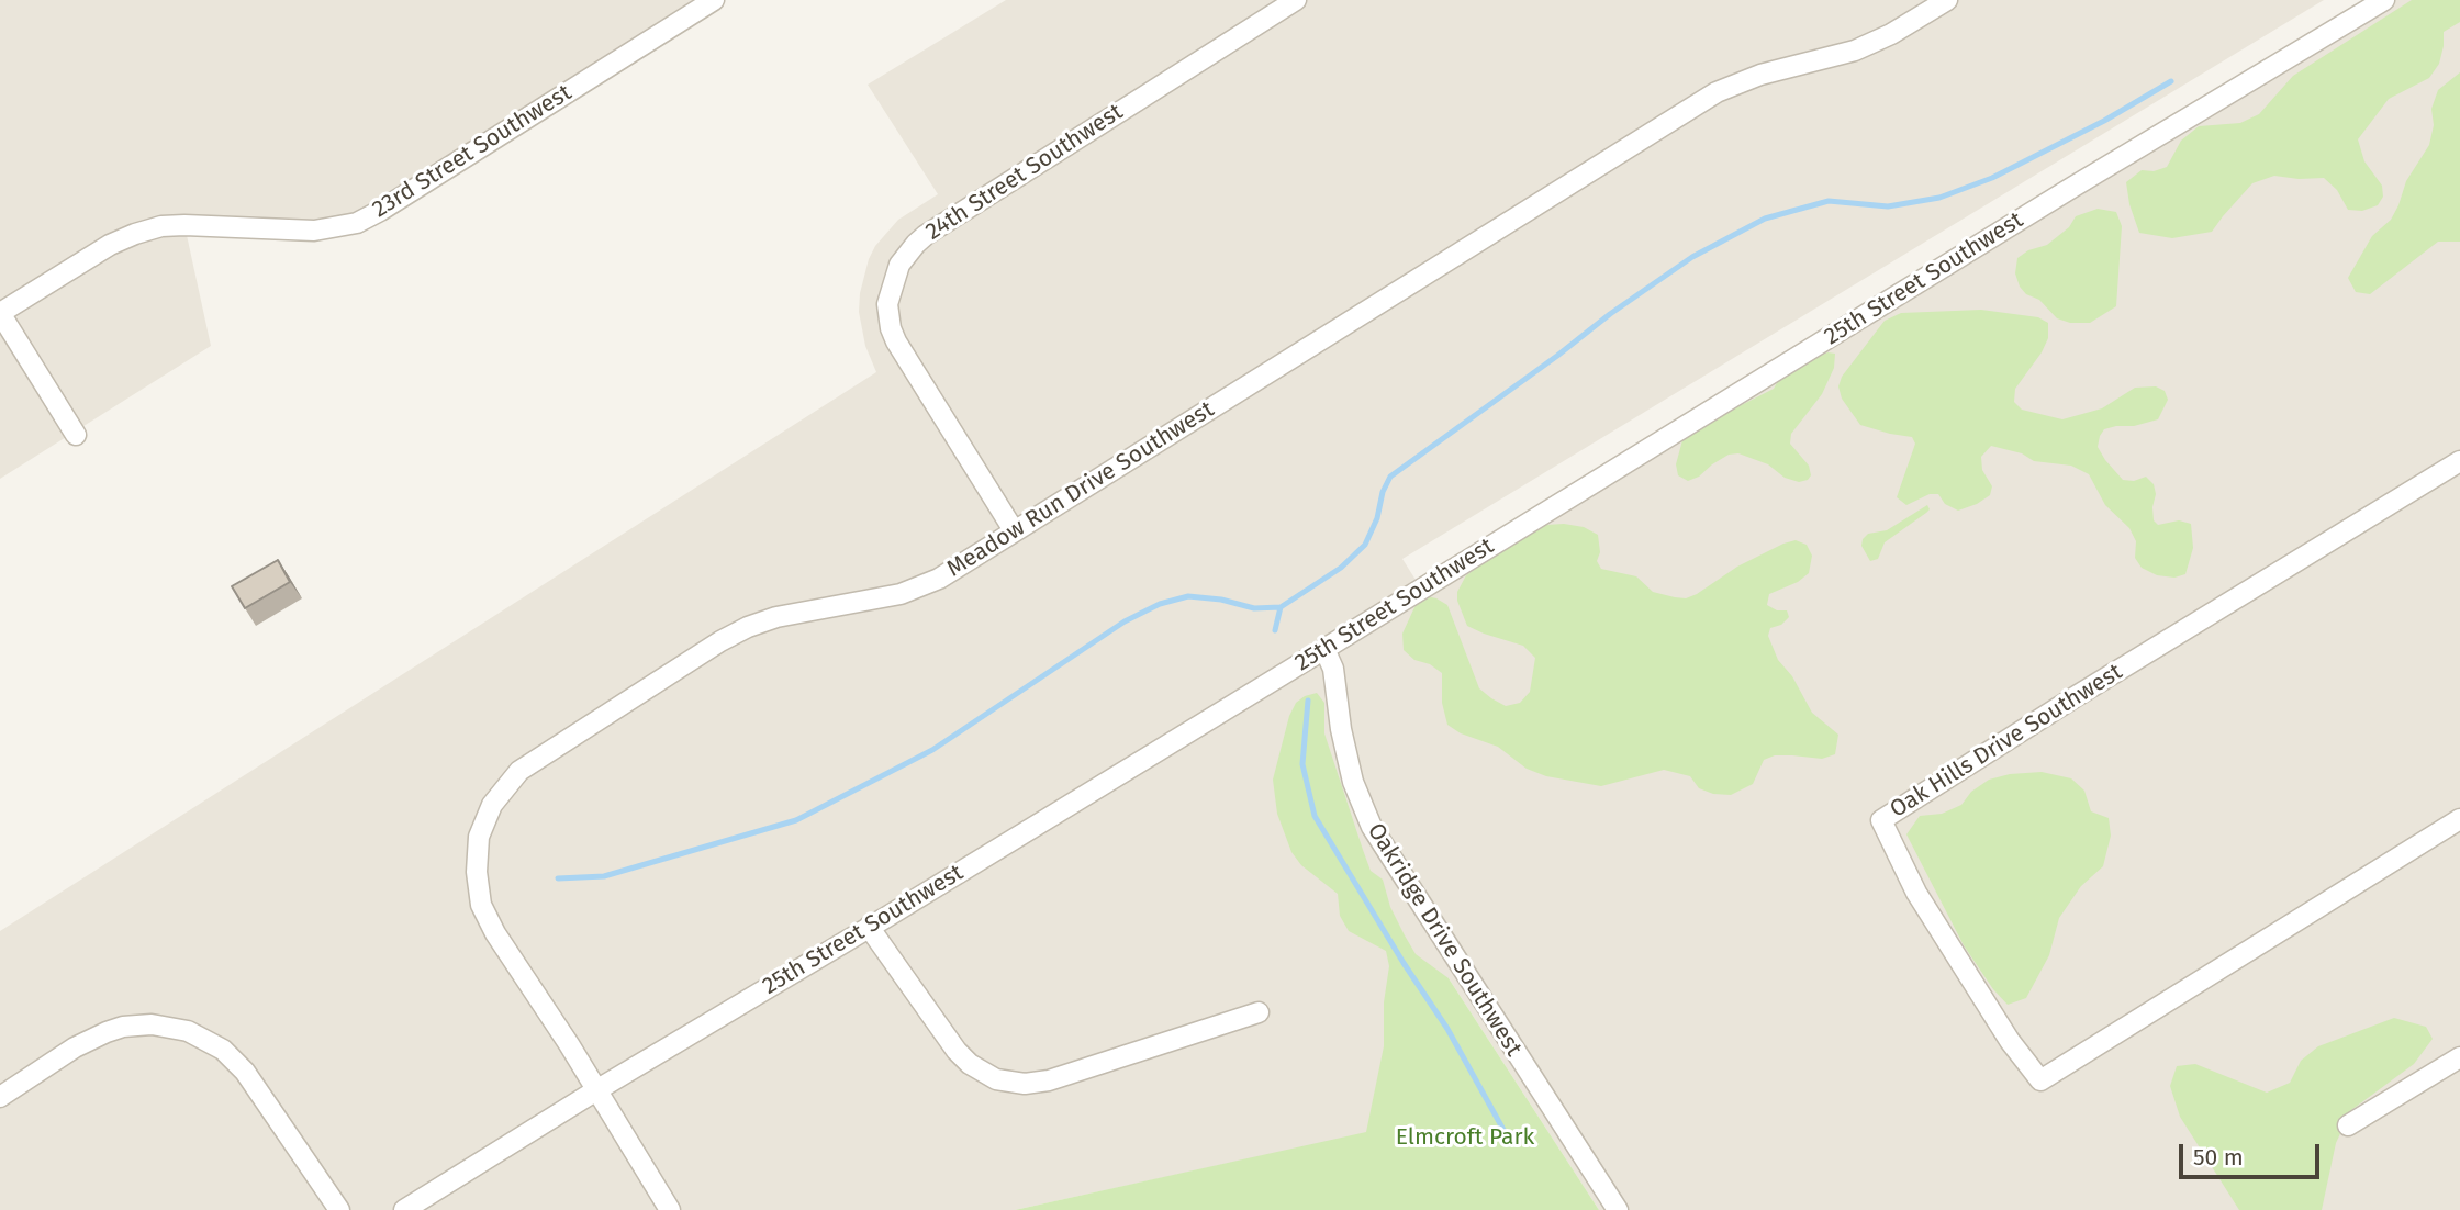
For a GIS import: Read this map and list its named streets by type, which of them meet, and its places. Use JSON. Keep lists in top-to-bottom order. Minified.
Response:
{"streets":{"street":["23rd Street Southwest","24th Street Southwest","25th Street Southwest","Meadow Run Drive Southwest","Oak Hills Drive Southwest","Oakridge Drive Southwest"]},"crossings":[["24th Street Southwest","Meadow Run Drive Southwest"],["25th Street Southwest","Meadow Run Drive Southwest"],["25th Street Southwest","Oakridge Drive Southwest"]],"parks":["Elmcroft Park"],"scale_bar":"50 m"}
